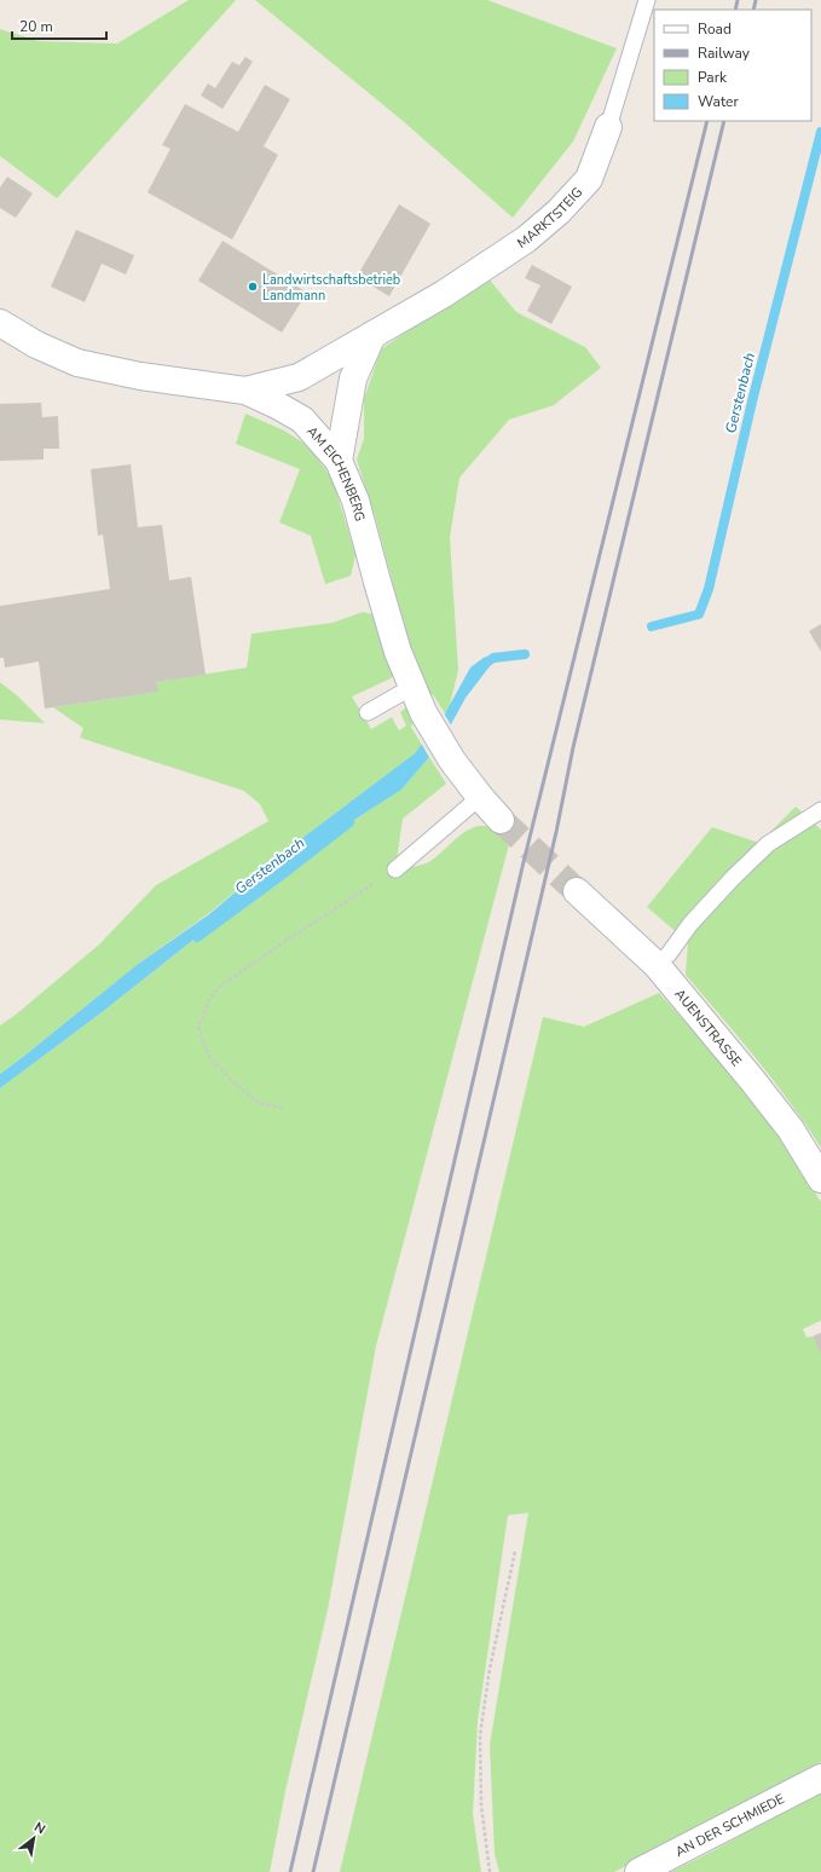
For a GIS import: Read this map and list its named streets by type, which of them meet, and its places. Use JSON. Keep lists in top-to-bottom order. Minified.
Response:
{"streets":{"street":["MARKTSTEIG","AM EICHENBERG","AUENSTRASSE","AN DER SCHMIEDE"]},"crossings":[["MARKTSTEIG","AM EICHENBERG"]],"water":["Gerstenbach"],"places":["Landwirtschaftsbetrieb Landmann"],"legend":["Road","Railway","Park","Water"],"scale_bar":"20 m","north":"top right"}
